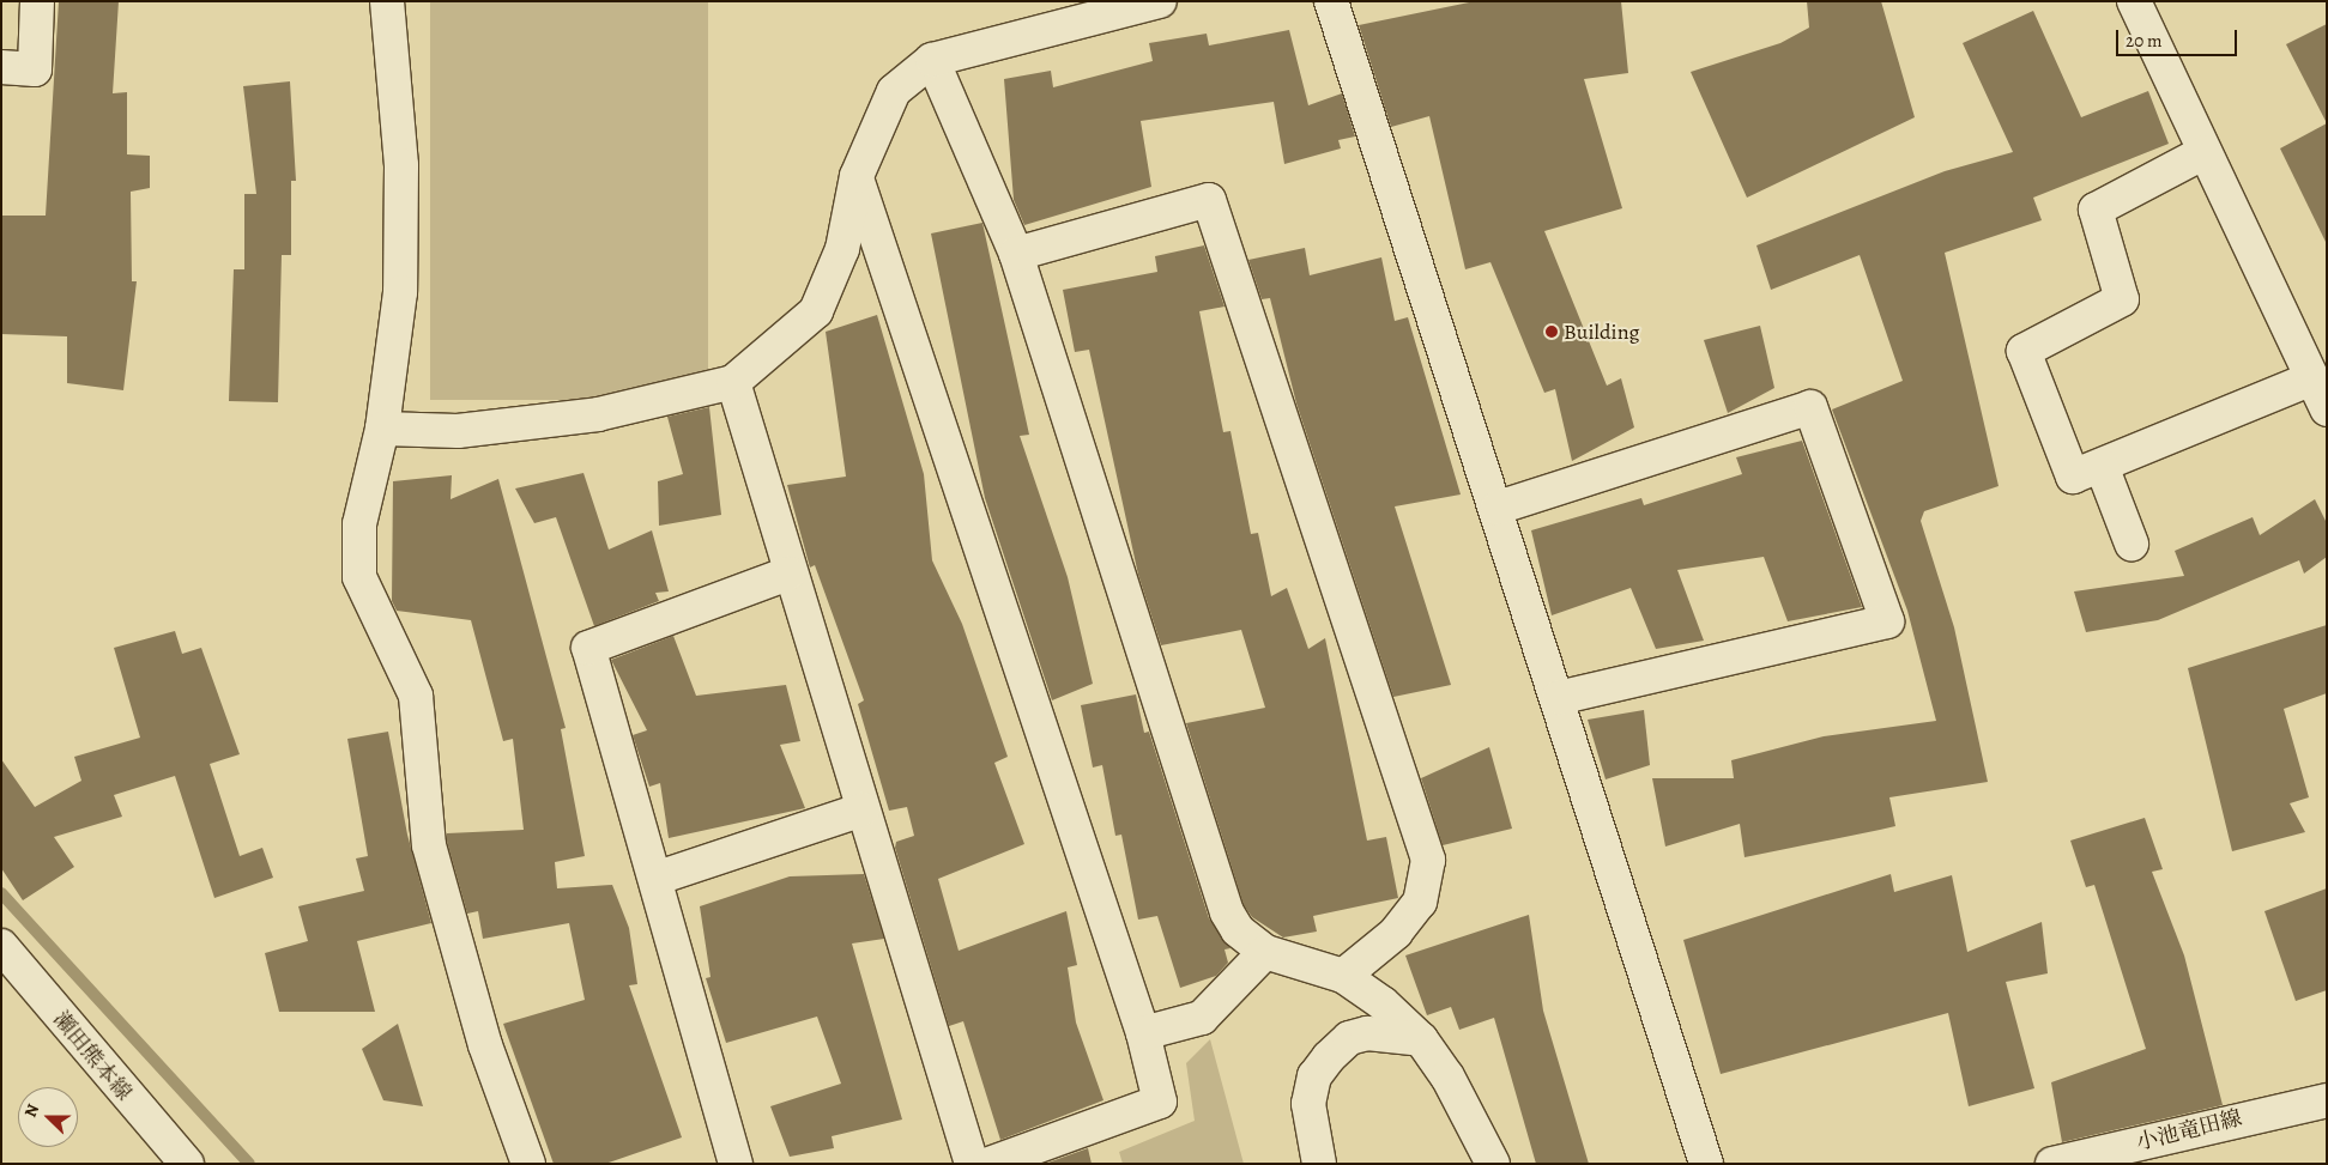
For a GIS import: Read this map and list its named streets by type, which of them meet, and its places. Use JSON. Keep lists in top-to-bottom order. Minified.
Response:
{"streets":{"street":["瀬田熊本線","小池竜田線"]},"places":["Building"],"scale_bar":"20 m","north":"left"}
